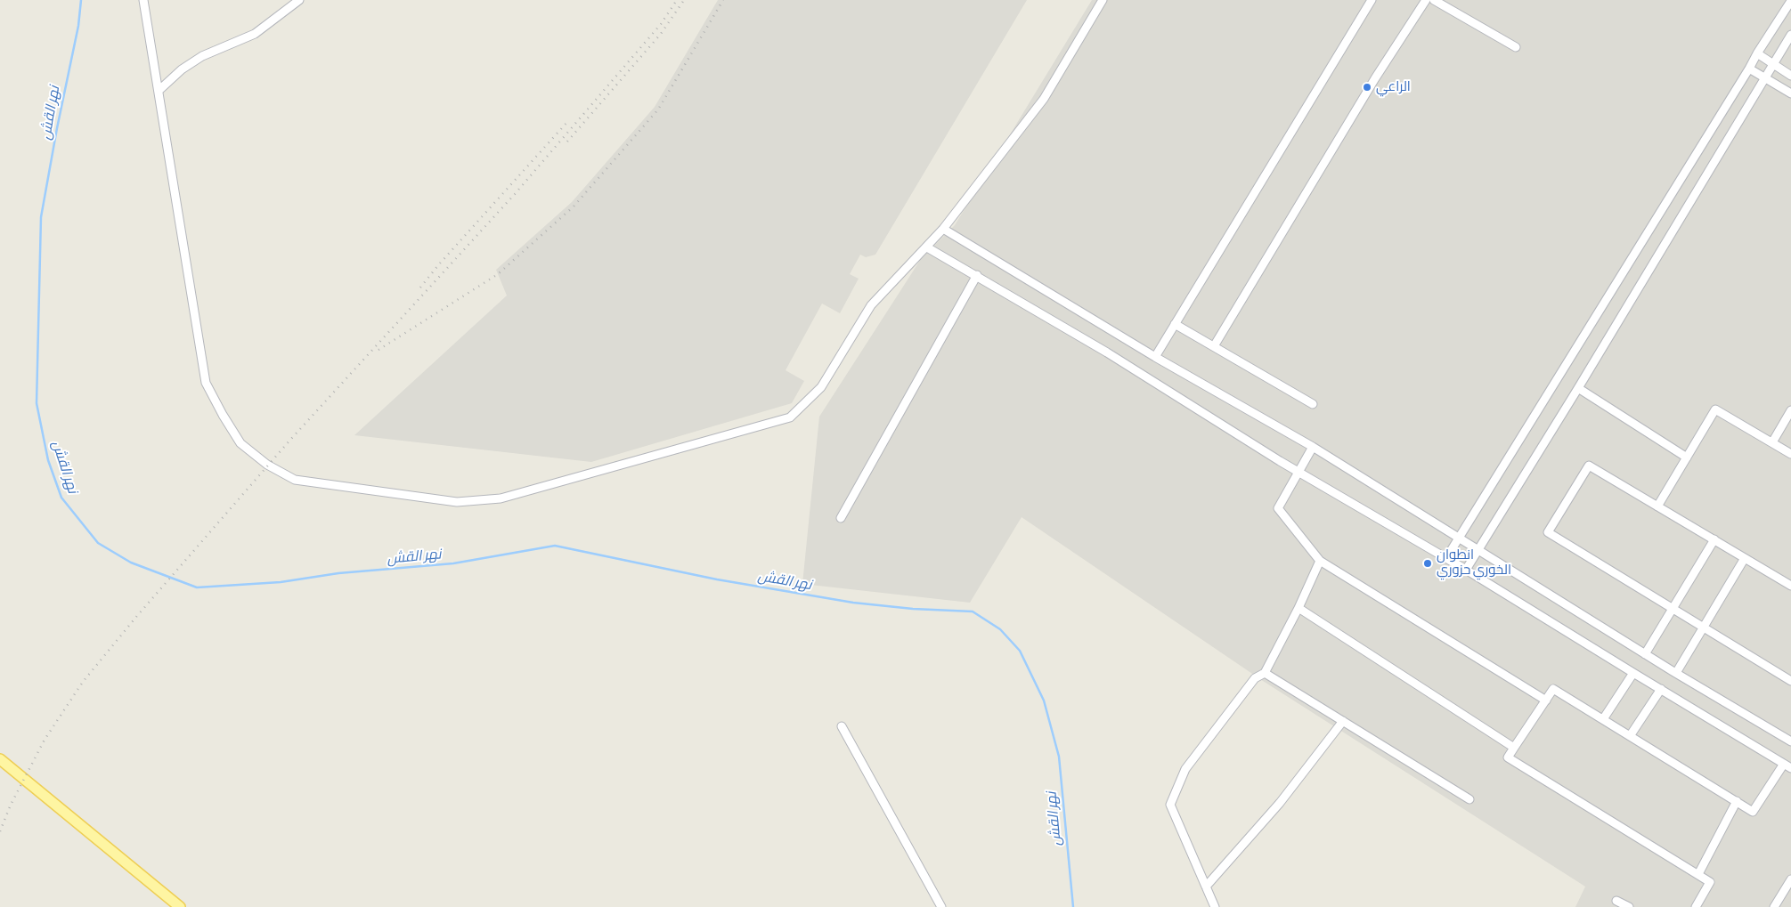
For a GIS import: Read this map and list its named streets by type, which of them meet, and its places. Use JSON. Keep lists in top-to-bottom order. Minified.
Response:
{"water":["نهر القش"],"places":["الراعي","انطوان الخوري حزوري"]}
